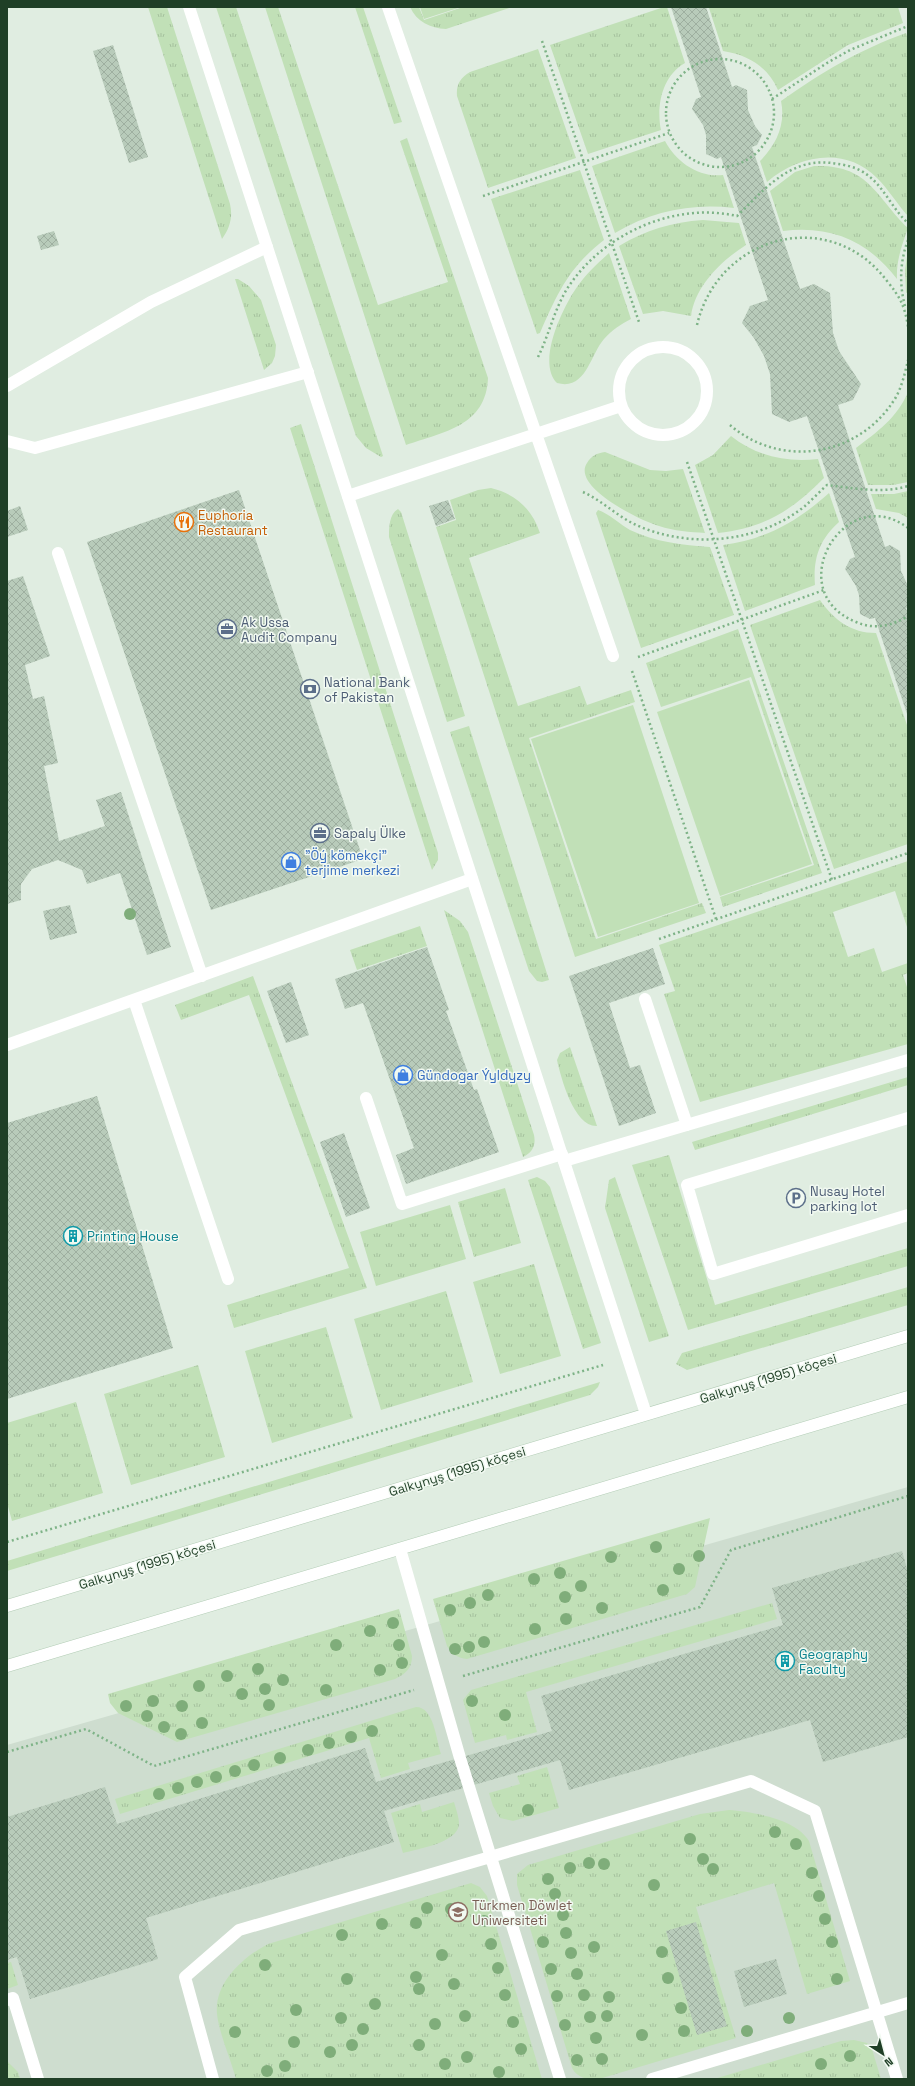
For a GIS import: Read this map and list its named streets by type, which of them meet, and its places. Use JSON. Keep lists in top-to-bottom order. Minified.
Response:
{"streets":{"main road":["Galkynyş (1995) köçesi"]},"places":{"restaurant":["Euphoria Restaurant"],"office":["Ak Ussa Audit Company","Sapaly Ülke"],"bank":["National Bank of Pakistan"],"shop":["\"Öý kömekçi\" terjime merkezi","Gündogar Ýyldyzy"],"parking":["Nusay Hotel parking lot"],"building":["Printing House","Geography Faculty"],"school or university":["Türkmen Döwlet Uniwersiteti"]},"north":"bottom right"}
